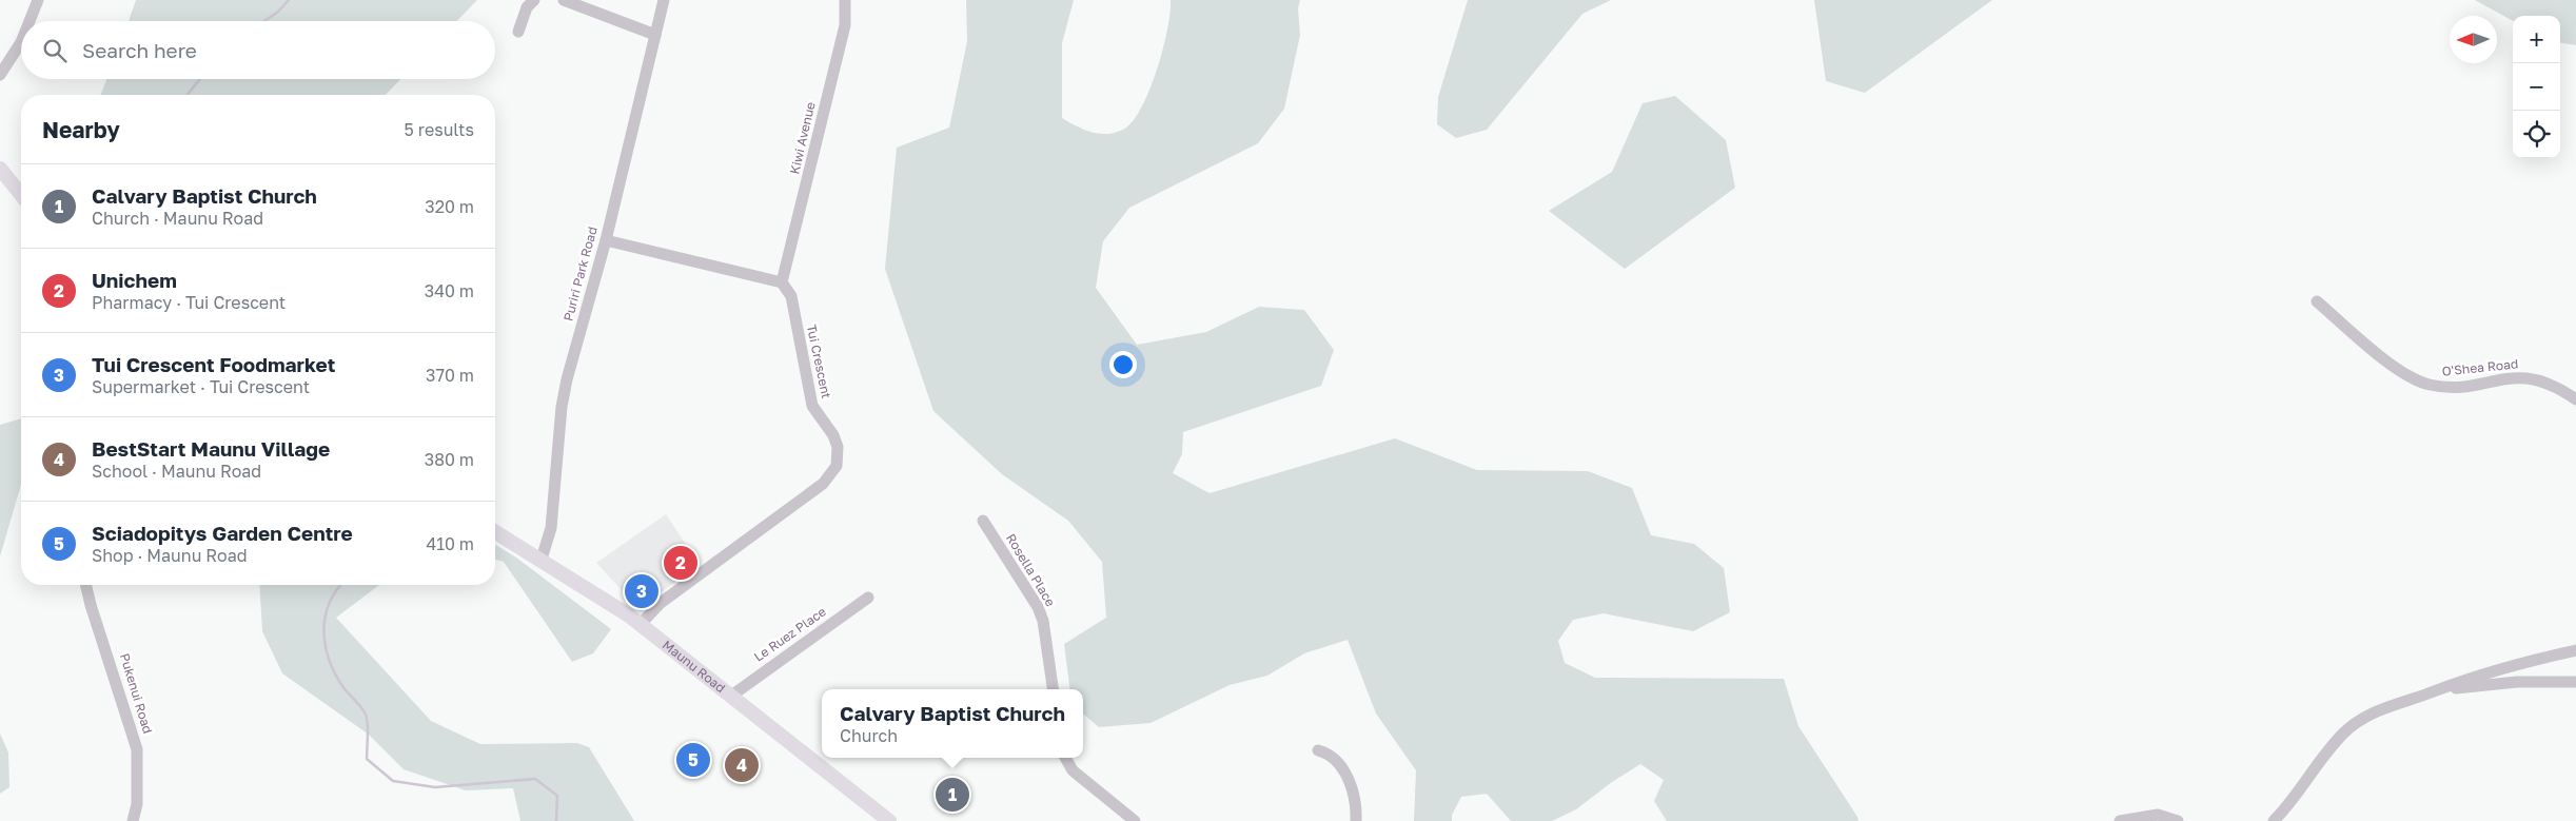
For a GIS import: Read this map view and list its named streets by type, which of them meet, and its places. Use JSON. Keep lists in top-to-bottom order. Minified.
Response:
{"streets":{"main road":["Maunu Road"],"street":["Kiwi Avenue","Puriri Park Road","Tui Crescent","O'Shea Road","Rosella Place","Le Ruez Place","Pukenui Road"]},"crossings":[["Kiwi Avenue","Tui Crescent"],["Puriri Park Road","Maunu Road"],["Tui Crescent","Maunu Road"],["Le Ruez Place","Maunu Road"]],"north":"left","page":{"map_buttons":["+","−"],"search":"Search here","heading":["Nearby","5 results"],"list":[{"mark":"1","name":"Calvary Baptist Church","note":"Church · Maunu Road","value":"320 m"},{"mark":"2","name":"Unichem","note":"Pharmacy · Tui Crescent","value":"340 m"},{"mark":"3","name":"Tui Crescent Foodmarket","note":"Supermarket · Tui Crescent","value":"370 m"},{"mark":"4","name":"BestStart Maunu Village","note":"School · Maunu Road","value":"380 m"},{"mark":"5","name":"Sciadopitys Garden Centre","note":"Shop · Maunu Road","value":"410 m"}],"pins":["2","3","5","4","1"],"popup":["Calvary Baptist Church","Church"]}}
